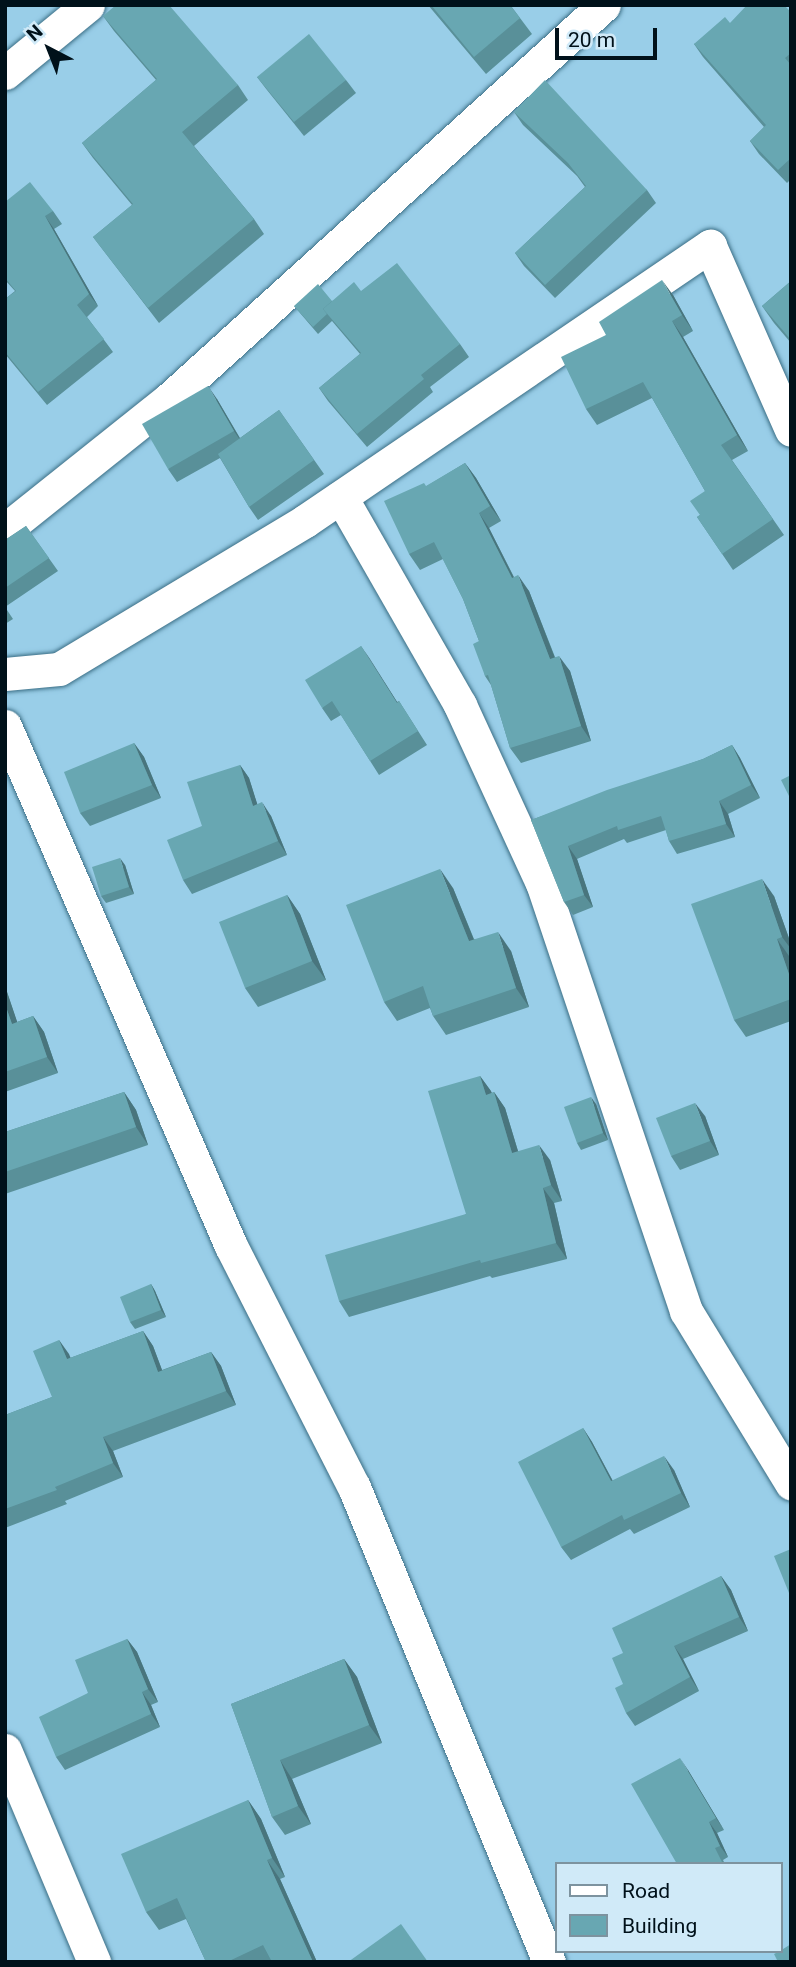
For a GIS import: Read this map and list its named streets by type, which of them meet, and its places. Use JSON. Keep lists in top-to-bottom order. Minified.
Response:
{"legend":["Road","Building"],"scale_bar":"20 m","north":"top left"}
